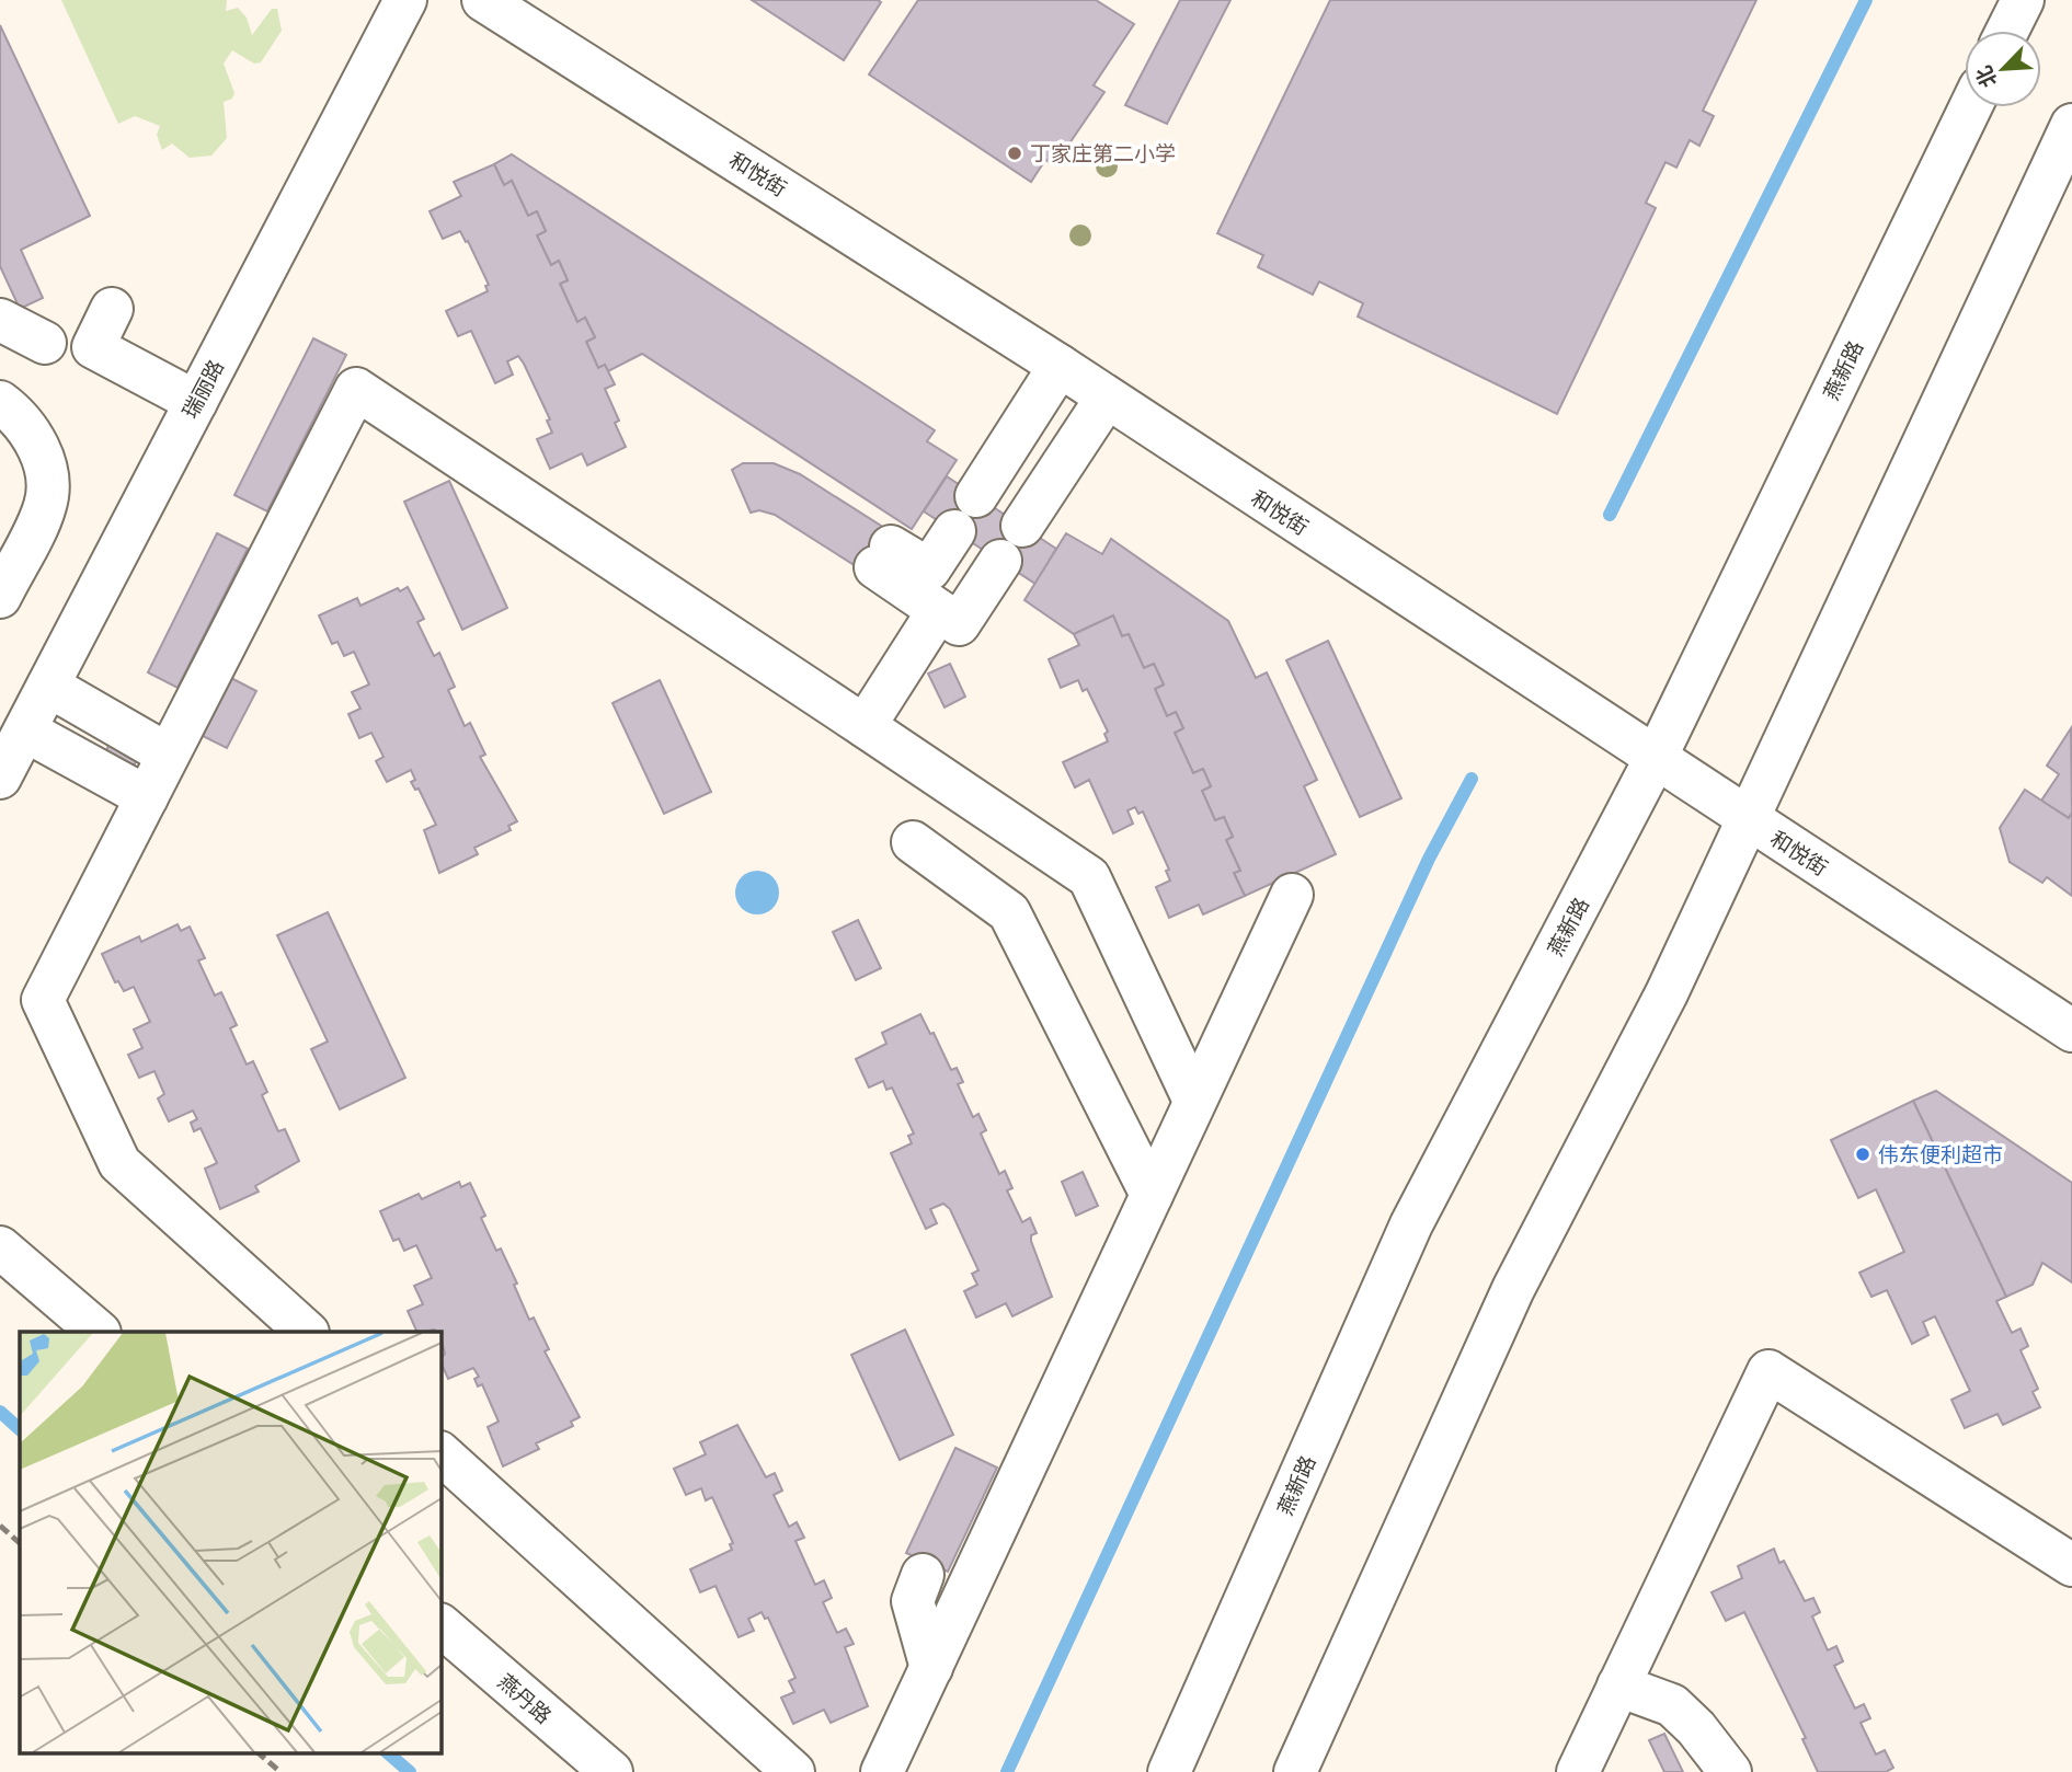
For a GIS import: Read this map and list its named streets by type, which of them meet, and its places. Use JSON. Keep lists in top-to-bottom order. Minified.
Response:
{"streets":{"street":["和悦街","燕新路","瑞丽路","燕丹路"]},"crossings":[["和悦街","燕新路"]],"places":["丁家庄第二小学","伟东便利超市"],"north":"bottom left"}
